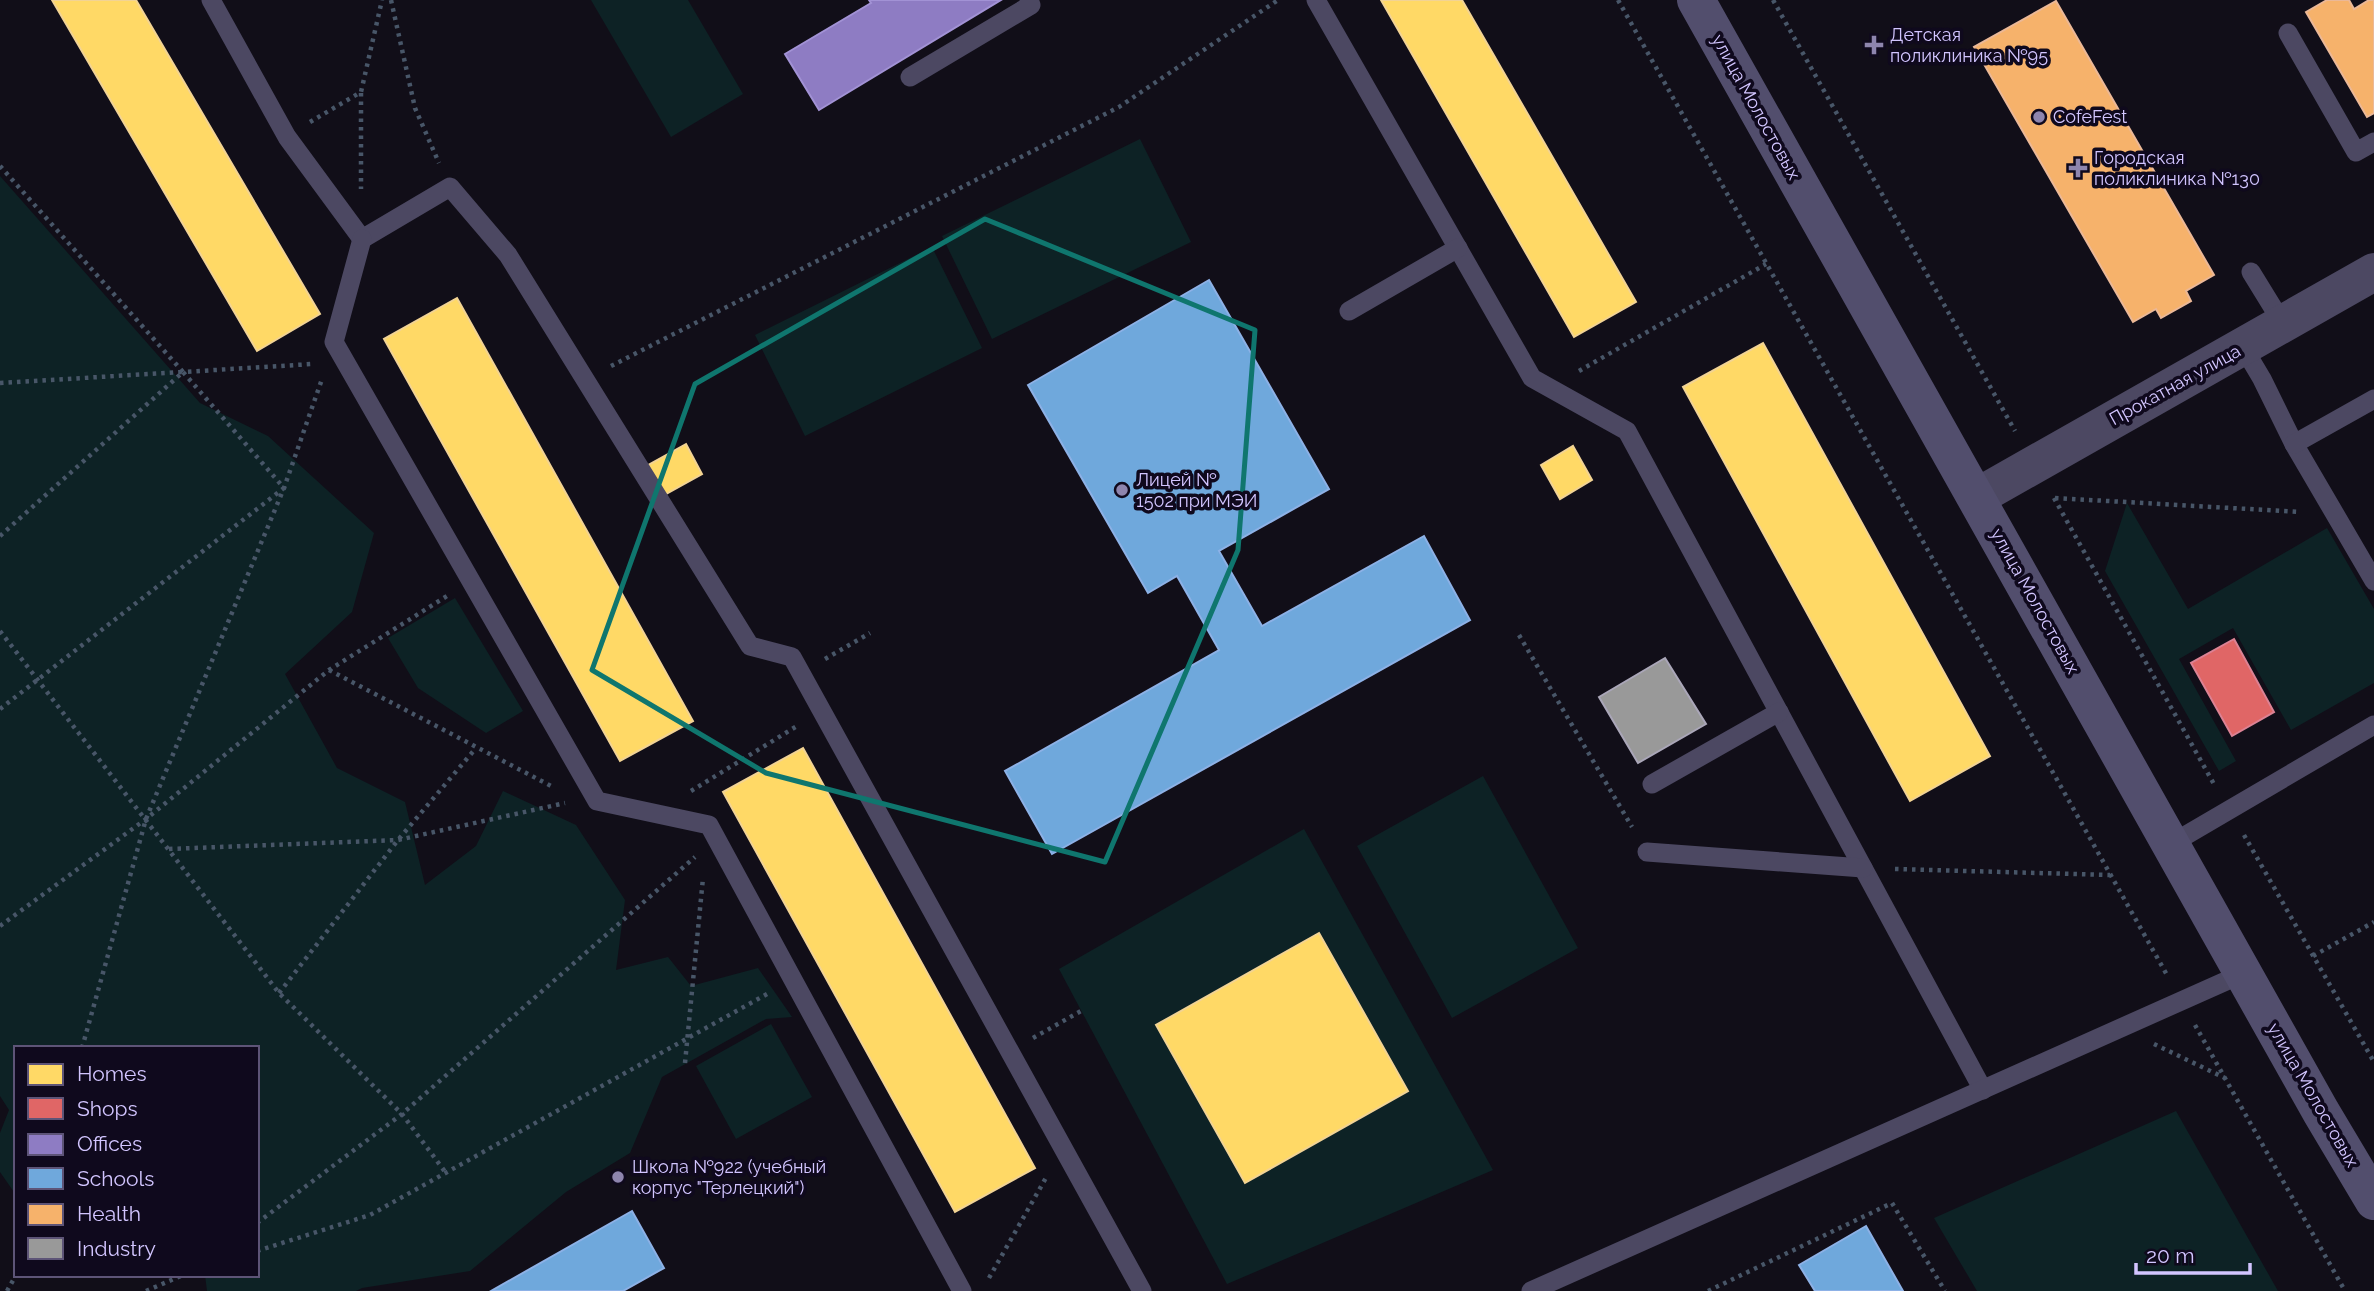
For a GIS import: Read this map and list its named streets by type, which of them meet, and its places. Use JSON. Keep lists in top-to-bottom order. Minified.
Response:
{"streets":{"street":["улица Молостовых","Прокатная улица"]},"crossings":[["улица Молостовых","Прокатная улица"]],"places":{"health":["Детская поликлиника №95","Городская поликлиника №130"],"other":["CofeFest","Лицей № 1502 при МЭИ","Школа №922 (учебный корпус \"Терлецкий\")"]},"legend":["Homes","Shops","Offices","Schools","Health","Industry"],"scale_bar":"20 m"}
